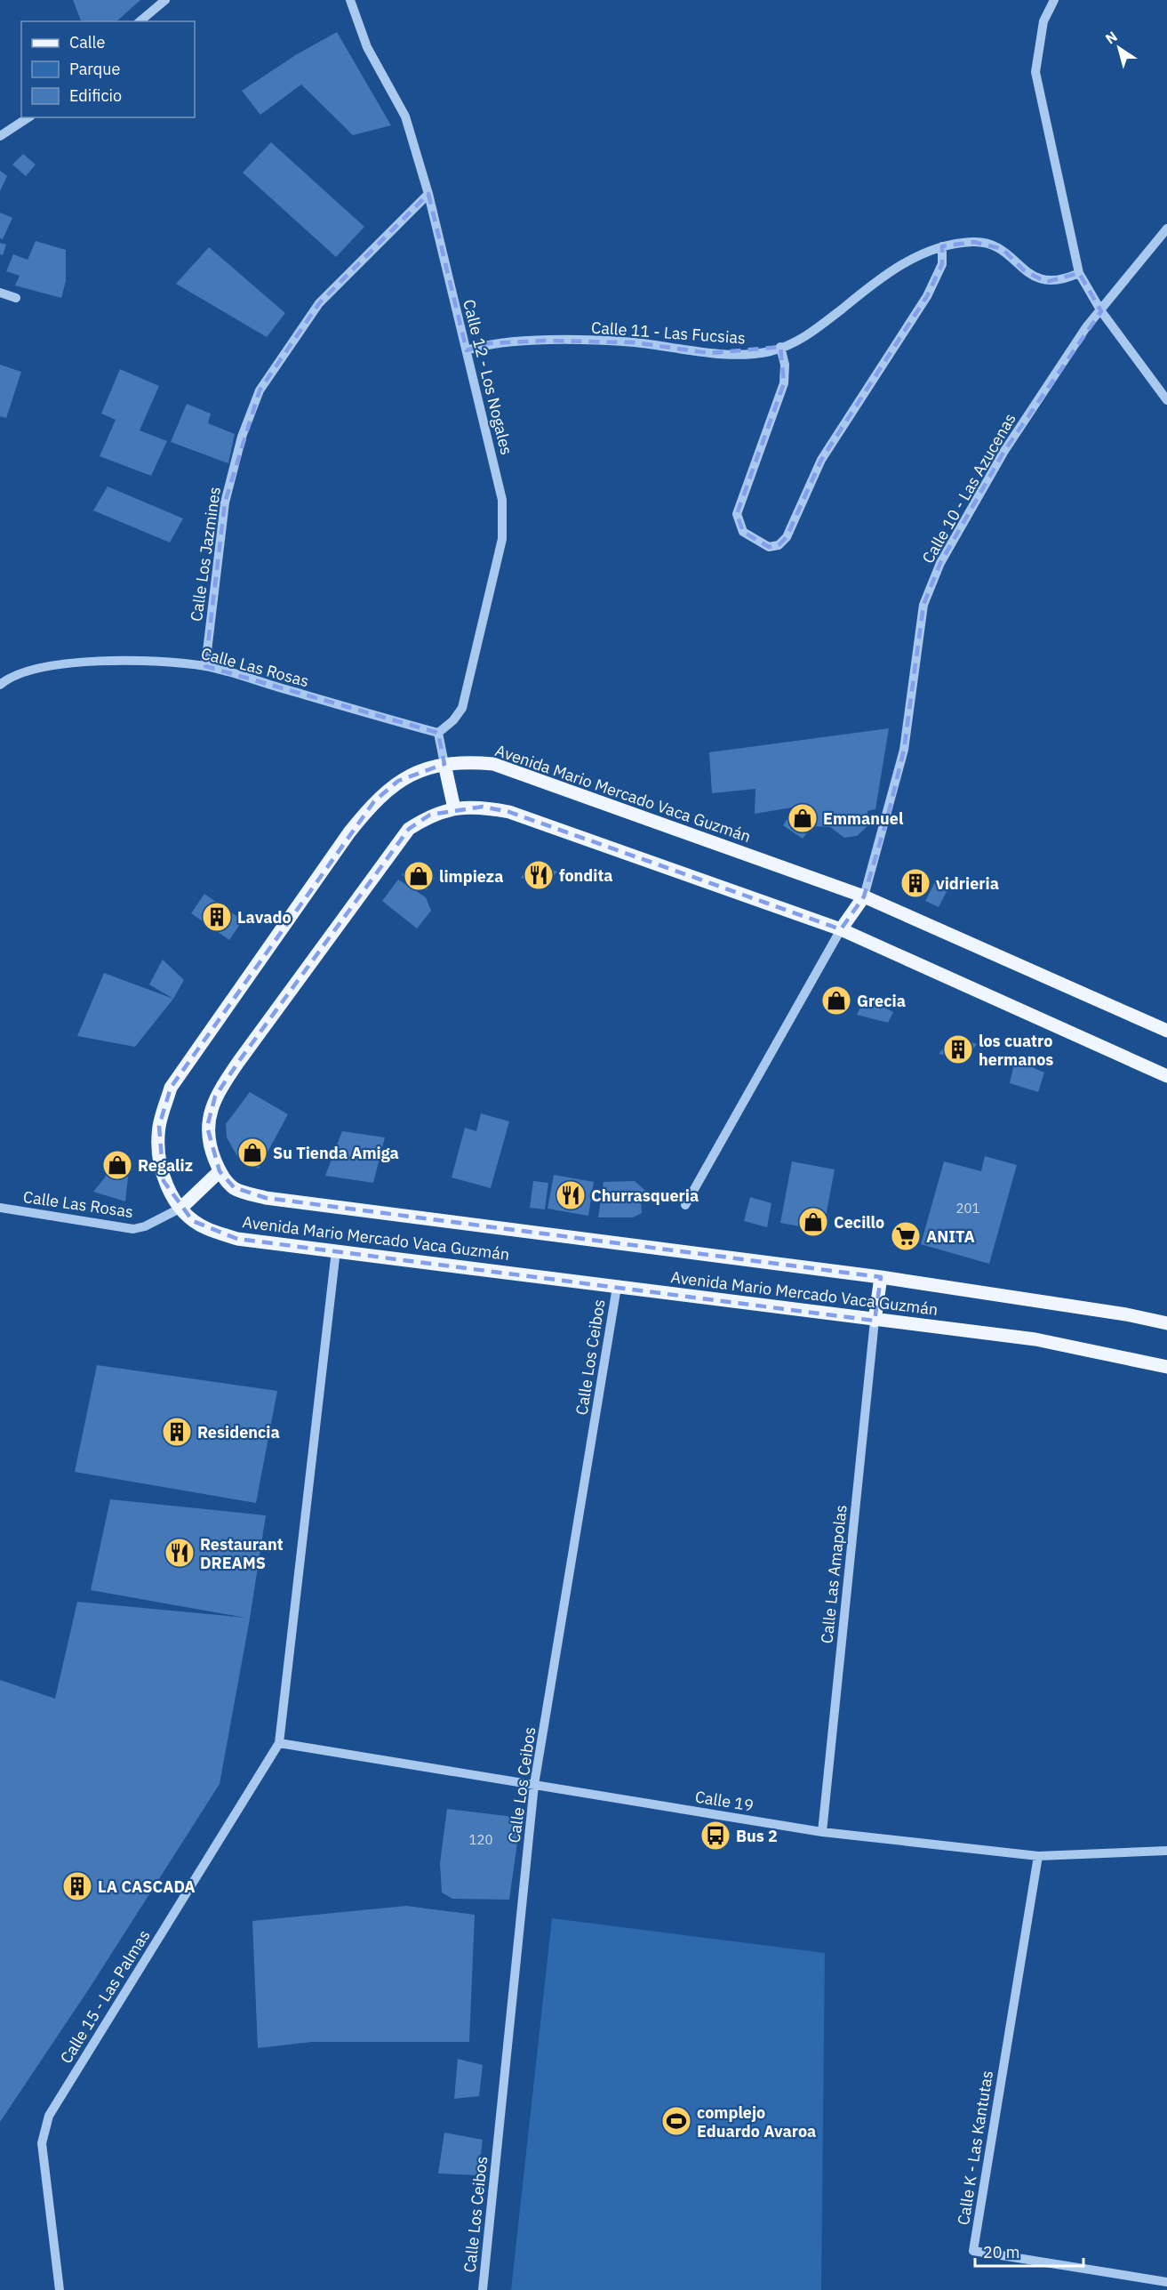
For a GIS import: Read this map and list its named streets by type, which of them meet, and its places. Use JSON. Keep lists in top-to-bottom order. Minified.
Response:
{"streets":{"main road":["Avenida Mario Mercado Vaca Guzmán"],"street":["Calle 11 - Las Fucsias","Calle 12 - Los Nogales","Calle 10 - Las Azucenas","Calle Los Jazmines","Calle Las Rosas","Calle Los Ceibos","Calle Las Amapolas","Calle 19","Calle 15 - Las Palmas","Calle K - Las Kantutas"]},"crossings":[["Calle 11 - Las Fucsias","Calle 12 - Los Nogales"],["Calle 12 - Los Nogales","Calle Los Jazmines"],["Calle 12 - Los Nogales","Calle Las Rosas"],["Calle 10 - Las Azucenas","Avenida Mario Mercado Vaca Guzmán"],["Calle Los Jazmines","Calle Las Rosas"],["Calle Las Rosas","Avenida Mario Mercado Vaca Guzmán"],["Avenida Mario Mercado Vaca Guzmán","Calle Los Ceibos"],["Avenida Mario Mercado Vaca Guzmán","Calle Las Amapolas"],["Calle Los Ceibos","Calle 19"],["Calle Las Amapolas","Calle 19"],["Calle 19","Calle 15 - Las Palmas"],["Calle 19","Calle K - Las Kantutas"]],"places":{"shop":["Emmanuel","limpieza","Grecia","Su Tienda Amiga","Regaliz","Cecillo"],"restaurant":["fondita","Churrasqueria","Restaurant DREAMS"],"building":["vidrieria","Lavado","los cuatro hermanos","Residencia","LA CASCADA"],"supermarket":["ANITA"],"bus stop":["Bus 2"],"sports":["complejo Eduardo Avaroa"]},"house_numbers":["201","120"],"legend":["Calle","Parque","Edificio"],"scale_bar":"20 m","north":"top left"}
